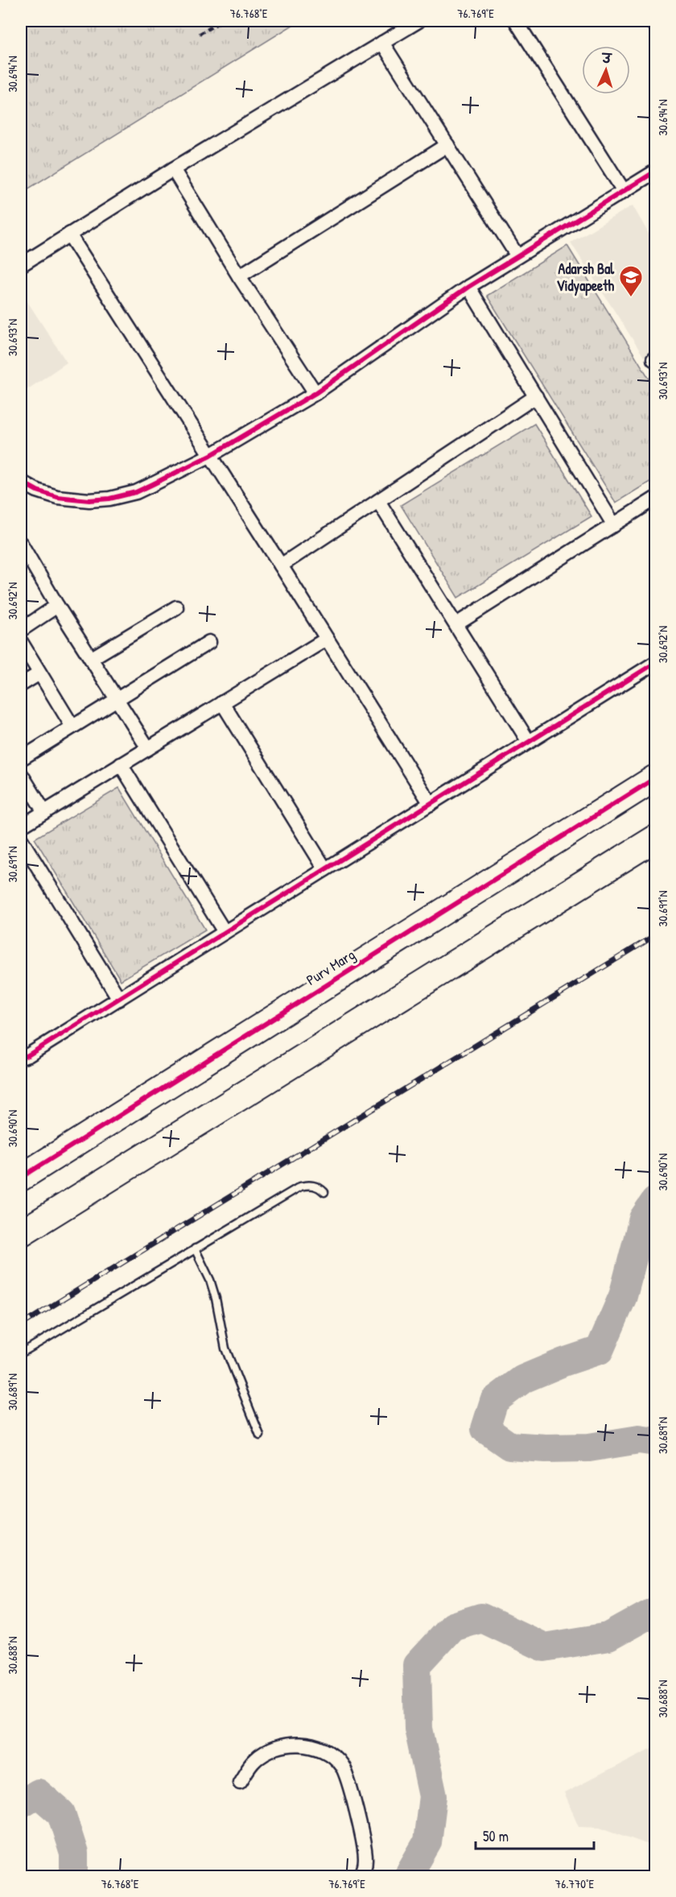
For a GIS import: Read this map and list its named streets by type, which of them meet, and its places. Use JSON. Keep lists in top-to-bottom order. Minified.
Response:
{"streets":{"highway":["Purv Marg"]},"places":{"school or university":["Adarsh Bal Vidyapeeth"]},"scale_bar":"50 m","north":"top","coordinates":["76.768°E","76.769°E","30.694°N","30.693°N","30.692°N","30.691°N","30.690°N","30.689°N","30.688°N","76.770°E"]}
